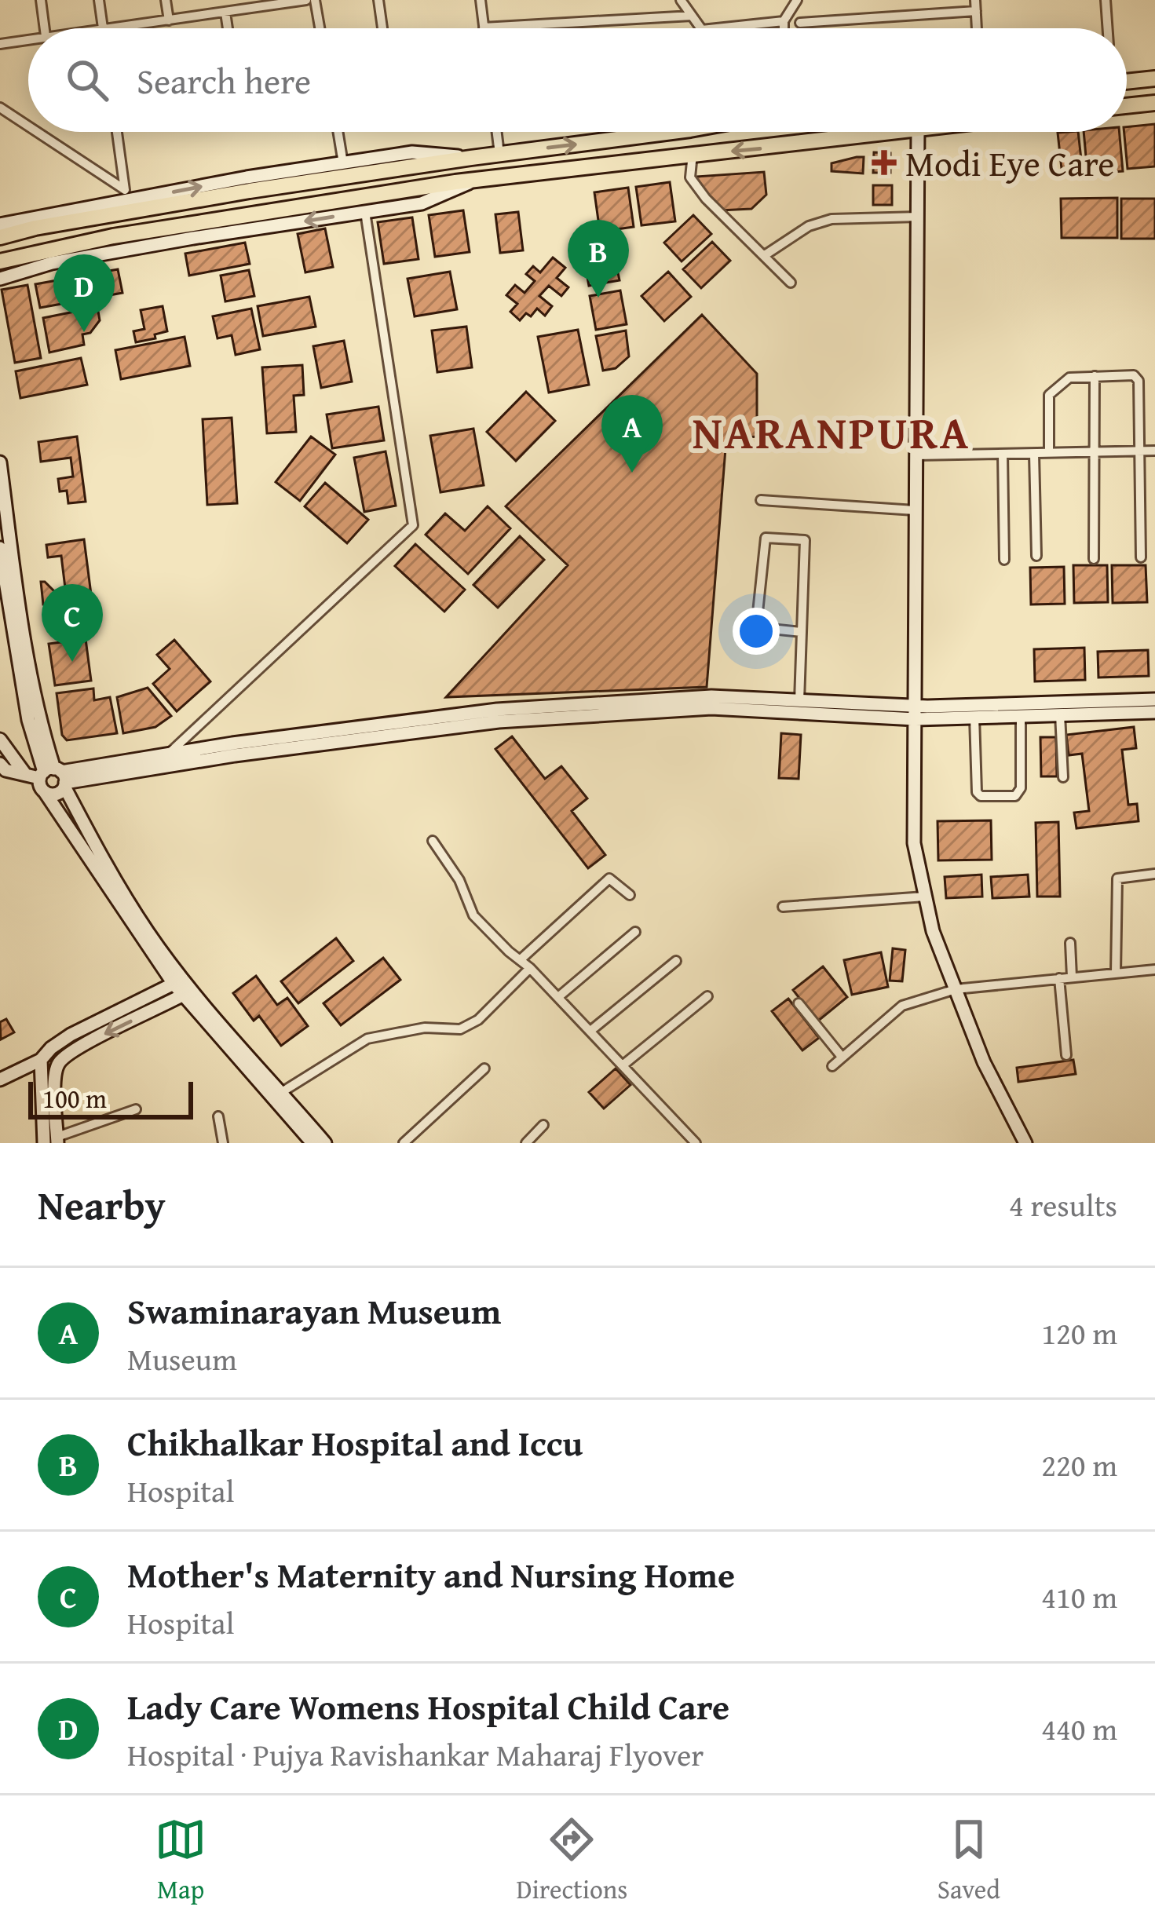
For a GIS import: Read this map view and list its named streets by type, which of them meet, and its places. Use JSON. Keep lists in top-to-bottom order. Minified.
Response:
{"districts":["NARANPURA"],"places":{"health":["Modi Eye Care"]},"scale_bar":"100 m","page":{"search":"Search here","pins":["B","D","A","C"],"scale":"100 m","heading":["Nearby","4 results"],"list":[{"mark":"A","name":"Swaminarayan Museum","note":"Museum","value":"120 m"},{"mark":"B","name":"Chikhalkar Hospital and Iccu","note":"Hospital","value":"220 m"},{"mark":"C","name":"Mother's Maternity and Nursing Home","note":"Hospital","value":"410 m"},{"mark":"D","name":"Lady Care Womens Hospital Child Care","note":"Hospital · Pujya Ravishankar Maharaj Flyover","value":"440 m"}],"nav":["Map","Directions","Saved"]}}
